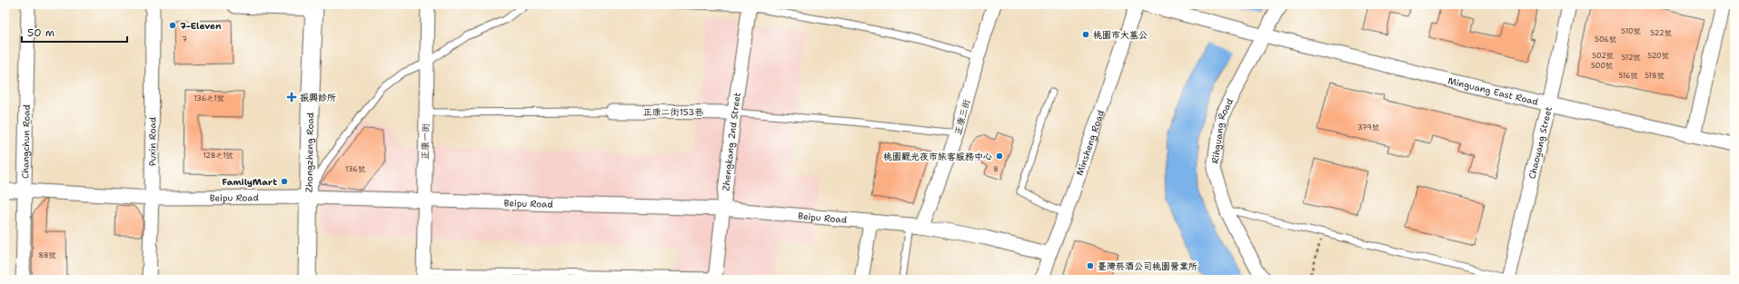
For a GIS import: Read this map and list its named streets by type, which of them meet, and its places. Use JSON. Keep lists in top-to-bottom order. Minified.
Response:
{"streets":{"street":["Minguang East Road","正康二街153巷","正康三街","Rihguang Road","正康一街","Zhengkang 2nd Street","Changchun Road","Puxin Road","Minsheng Road","Chaoyang Street","Zhongzheng Road","Beipu Road"]},"crossings":[["Minguang East Road","Rihguang Road"],["Minguang East Road","Chaoyang Street"],["正康二街153巷","Zhengkang 2nd Street"],["正康三街","Beipu Road"],["正康一街","Beipu Road"],["Zhengkang 2nd Street","Beipu Road"],["Changchun Road","Beipu Road"],["Puxin Road","Beipu Road"],["Minsheng Road","Beipu Road"],["Zhongzheng Road","Beipu Road"]],"places":{"other":["7-Eleven","桃園市大墓公","桃園觀光夜市旅客服務中心","FamilyMart","臺灣菸酒公司桃園營業所"],"health":["振興診所"]},"house_numbers":["510號","522號","7","506號","502號","520號","512號","500號","516號","518號","136之1號","379號","128之1號","136號","8","88號"],"scale_bar":"50 m"}
